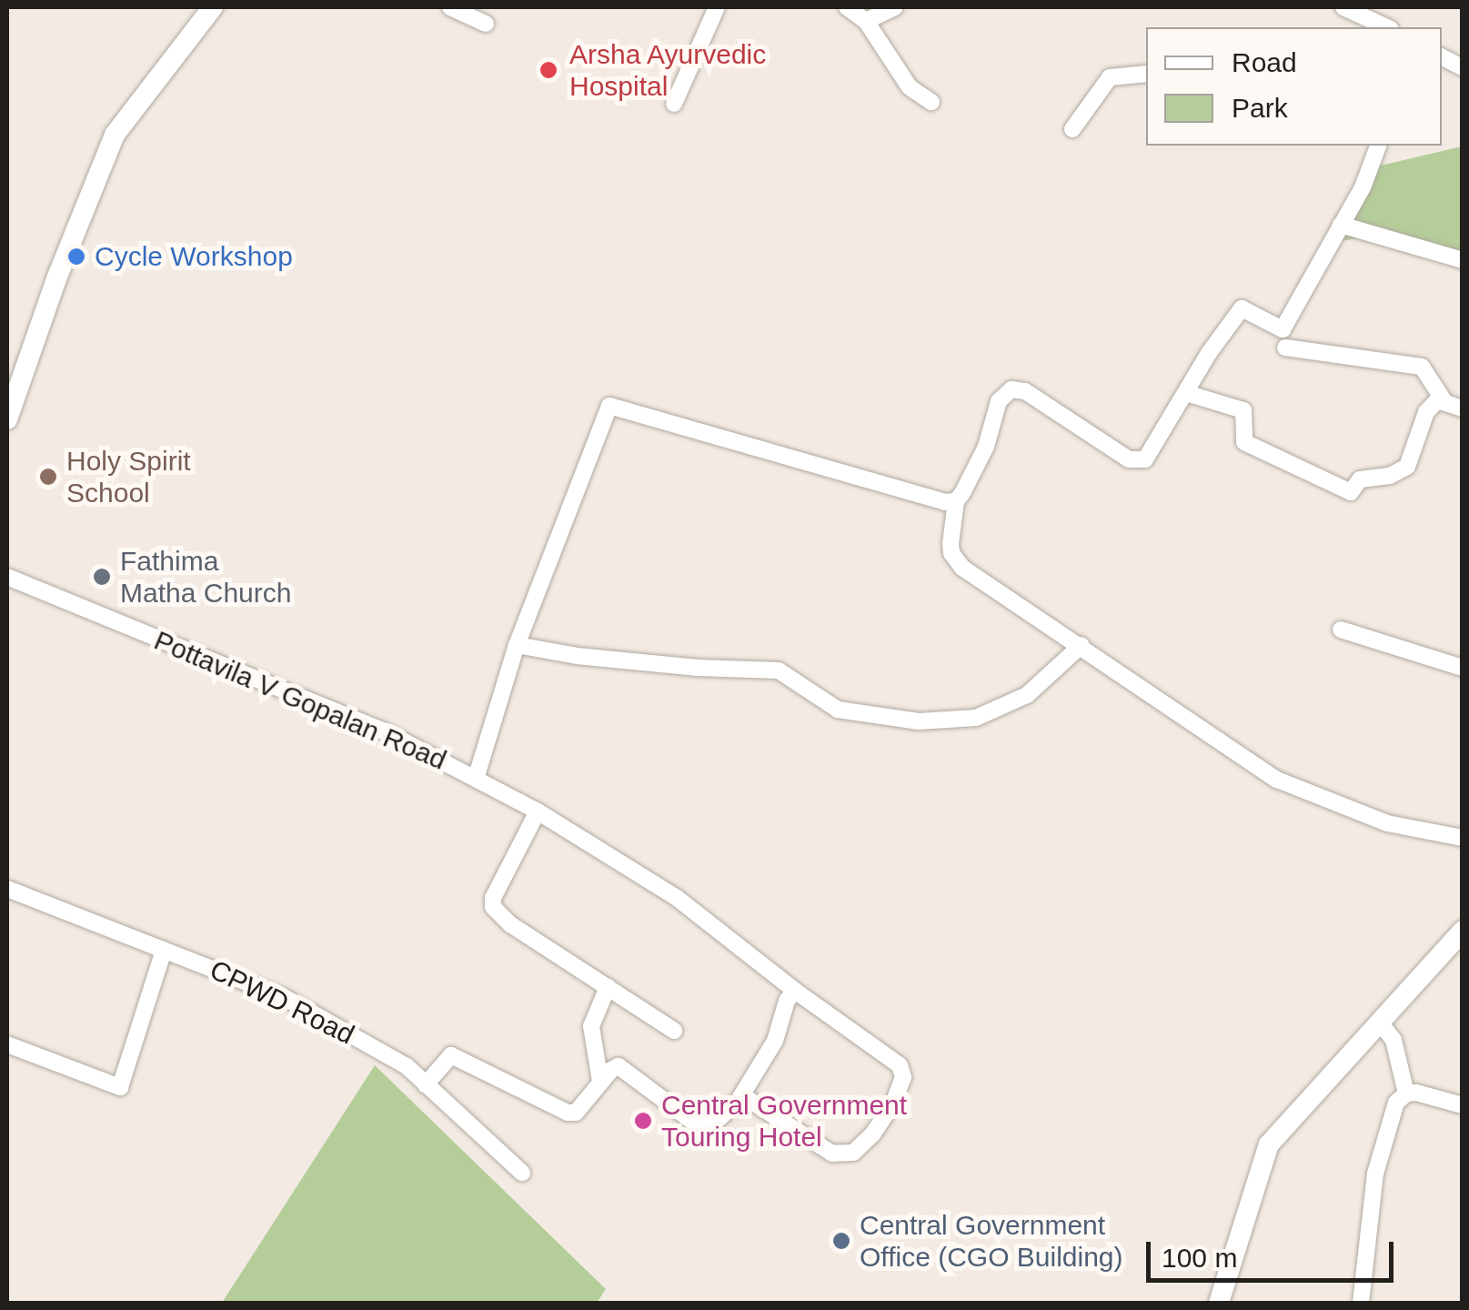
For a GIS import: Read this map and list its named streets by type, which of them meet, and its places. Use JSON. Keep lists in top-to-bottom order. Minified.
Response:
{"streets":{"street":["Pottavila V Gopalan Road","CPWD Road"]},"places":["Arsha Ayurvedic Hospital","Cycle Workshop","Holy Spirit School","Fathima Matha Church","Central Government Touring Hotel","Central Government Office (CGO Building)"],"legend":["Road","Park"],"scale_bar":"100 m"}
